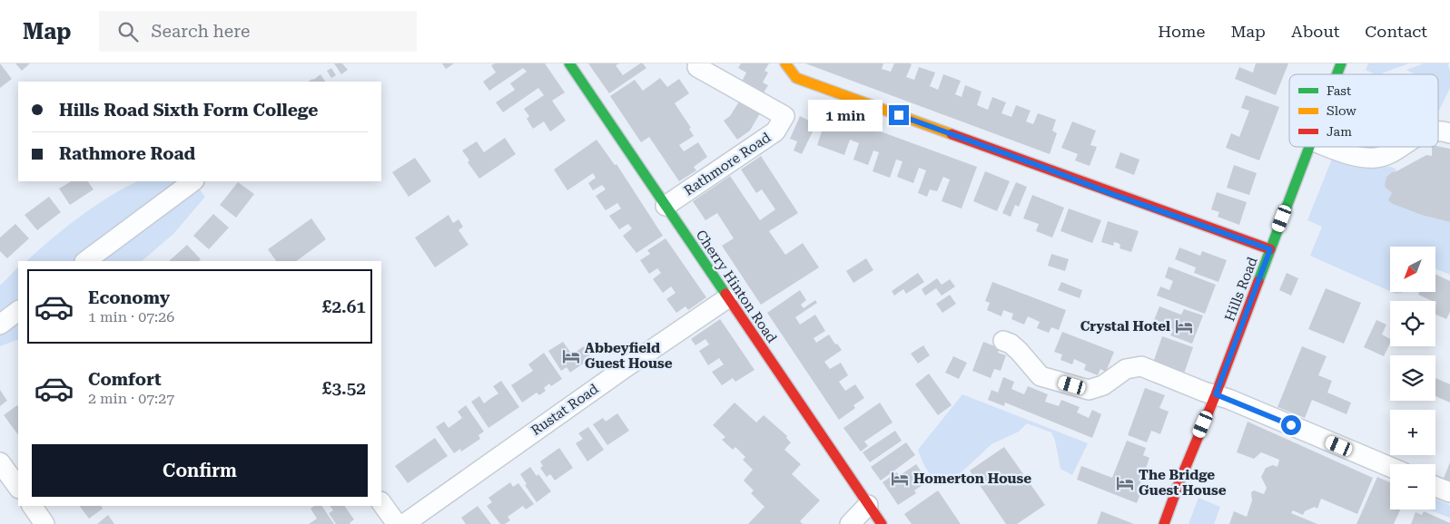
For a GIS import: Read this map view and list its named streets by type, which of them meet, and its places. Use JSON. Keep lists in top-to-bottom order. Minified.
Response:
{"streets":{"street":["Rathmore Road","Cherry Hinton Road","Hills Road","Rustat Road"]},"crossings":[["Rathmore Road","Cherry Hinton Road"],["Cherry Hinton Road","Rustat Road"]],"places":{"hotel":["Crystal Hotel","Abbeyfield Guest House","Homerton House","The Bridge Guest House"]},"legend":["Fast","Slow","Jam"],"north":"bottom left","page":{"header":"Map","search":"Search here","nav":["Home","Map","About","Contact"],"banner":["Hills Road Sixth Form College","Rathmore Road"],"bubble":"1 min","map_buttons":["+","−"],"list":[{"name":"Economy","note":"1 min · 07:26","value":"£2.61"},{"name":"Comfort","note":"2 min · 07:27","value":"£3.52"}],"buttons":"Confirm"}}
